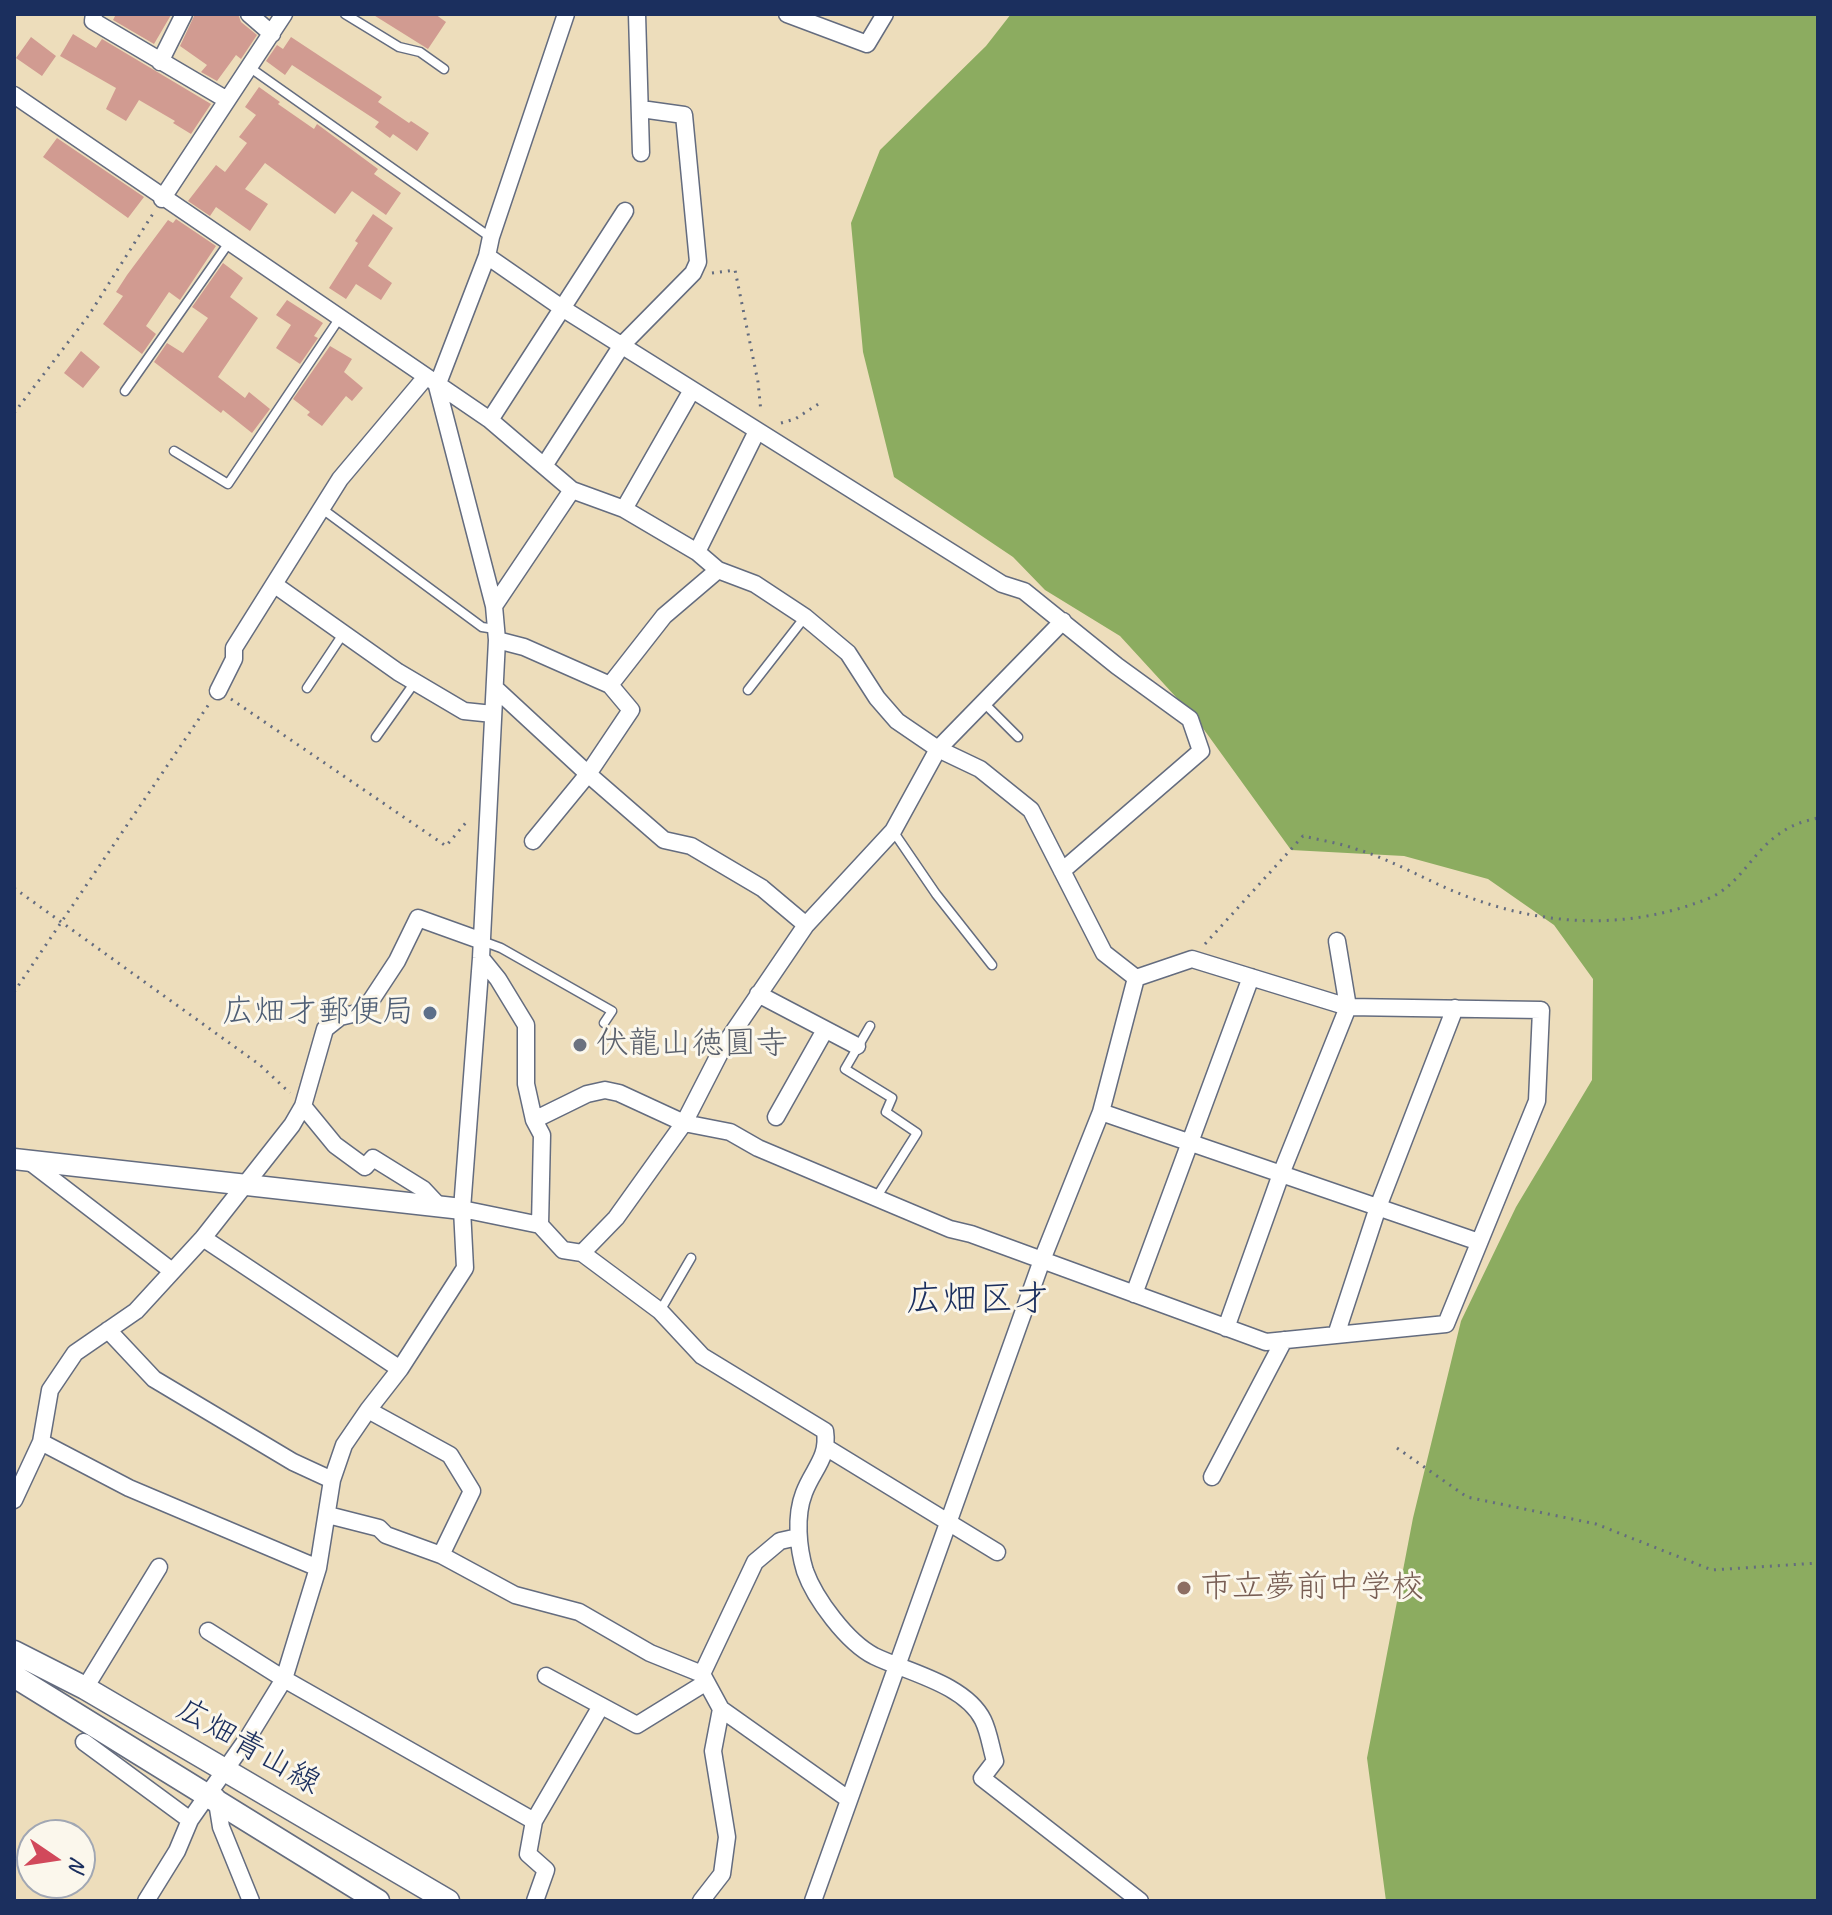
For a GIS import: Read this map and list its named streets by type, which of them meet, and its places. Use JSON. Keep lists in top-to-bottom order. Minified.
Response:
{"streets":{"main road":["広畑青山線"]},"districts":["広畑区才"],"places":["広畑才郵便局","伏龍山徳圓寺","市立夢前中学校"],"north":"right"}
